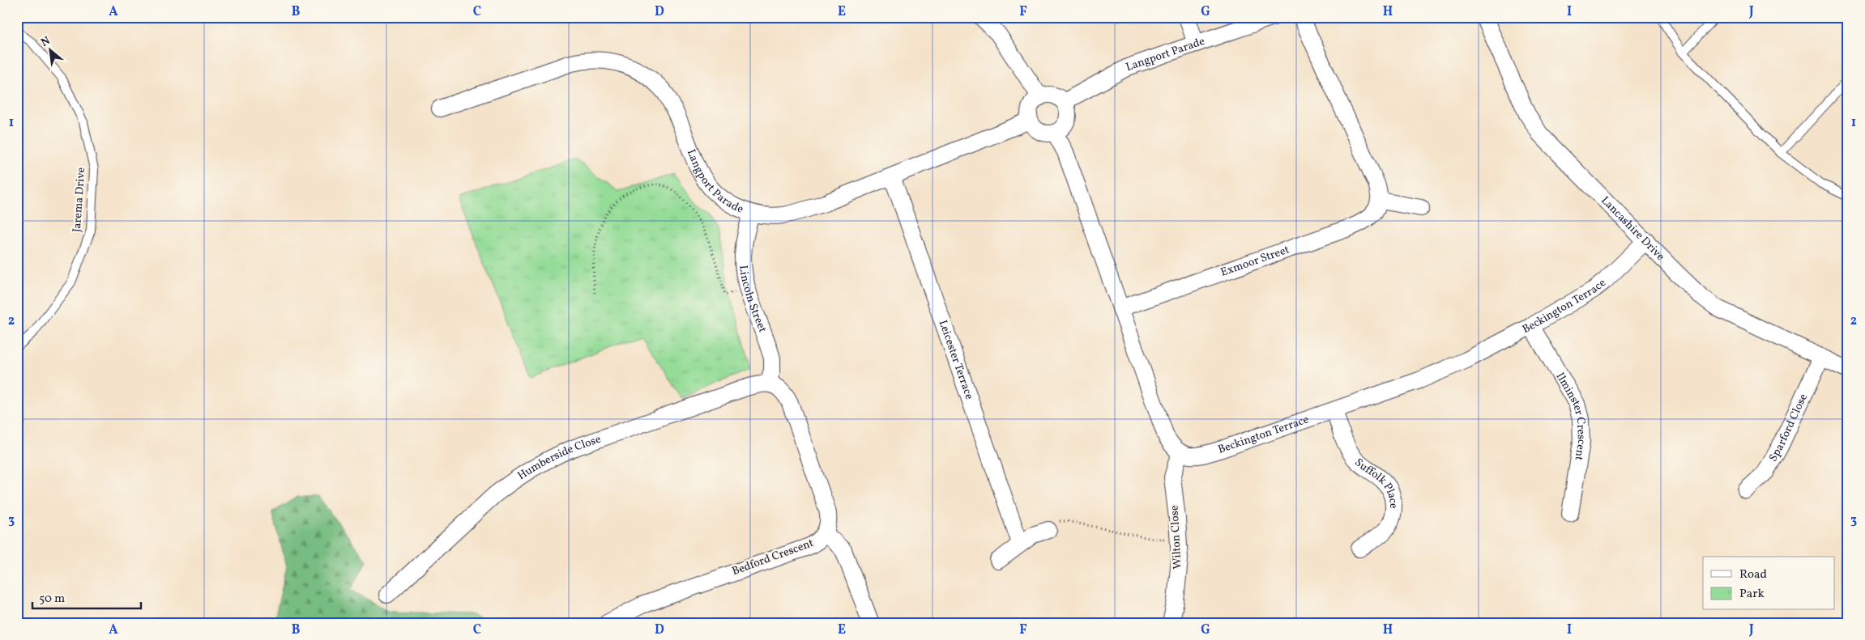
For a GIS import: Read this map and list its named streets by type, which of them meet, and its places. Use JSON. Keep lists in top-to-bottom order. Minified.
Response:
{"streets":{"street":["Langport Parade","Lancashire Drive","Exmoor Street","Lincoln Street","Beckington Terrace","Leicester Terrace","Ilminster Crescent","Sparford Close","Humberside Close","Suffolk Place","Wilton Close","Bedford Crescent"],"lane":["Jarema Drive"]},"crossings":[["Langport Parade","Lincoln Street"],["Langport Parade","Leicester Terrace"],["Lancashire Drive","Beckington Terrace"],["Lancashire Drive","Sparford Close"],["Lincoln Street","Humberside Close"],["Lincoln Street","Bedford Crescent"],["Beckington Terrace","Ilminster Crescent"],["Beckington Terrace","Suffolk Place"],["Beckington Terrace","Wilton Close"],["Humberside Close","Bedford Crescent"]],"legend":["Road","Park"],"scale_bar":"50 m","north":"top left","grid":{"columns":["A","B","C","D","E","F","G","H","I","J"],"rows":["1","2","3"]}}
